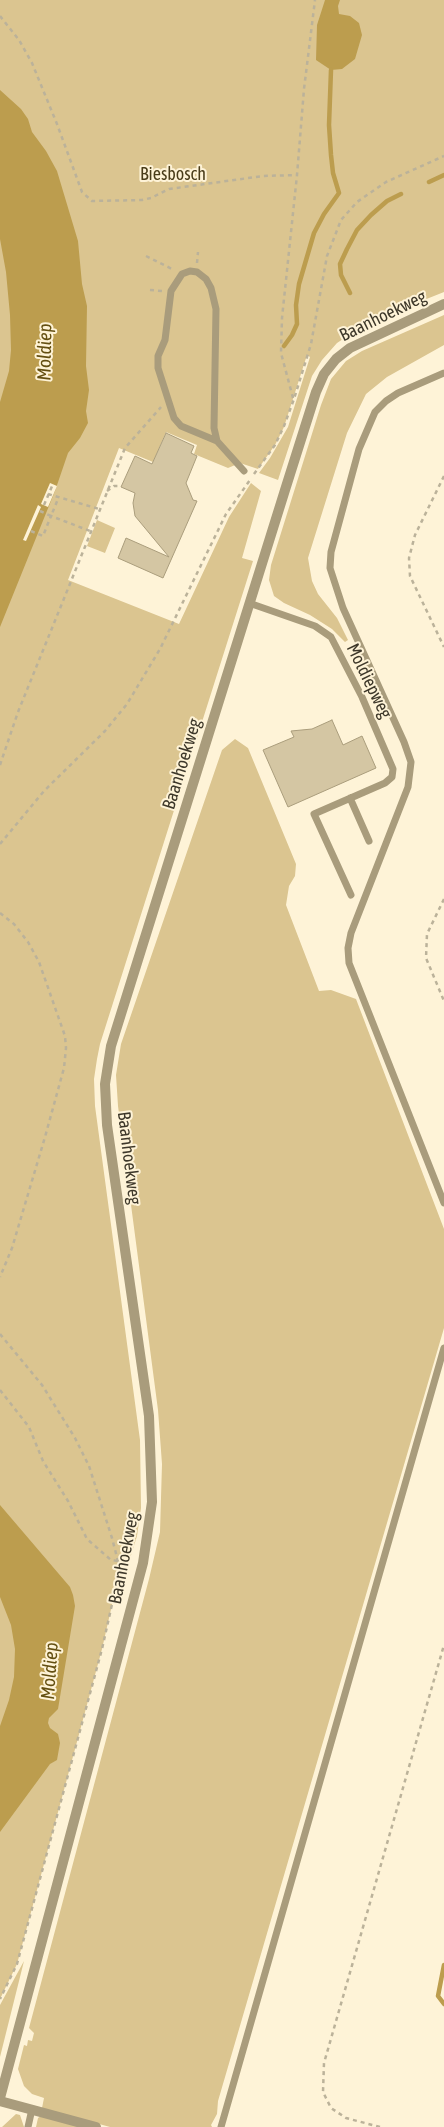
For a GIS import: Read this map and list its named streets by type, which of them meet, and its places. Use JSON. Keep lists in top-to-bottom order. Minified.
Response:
{"streets":{"street":["Baanhoekweg"],"lane":["Moldiepweg"]},"crossings":[["Baanhoekweg","Moldiepweg"]],"water":["Moldiep"],"parks":["Biesbosch"]}
